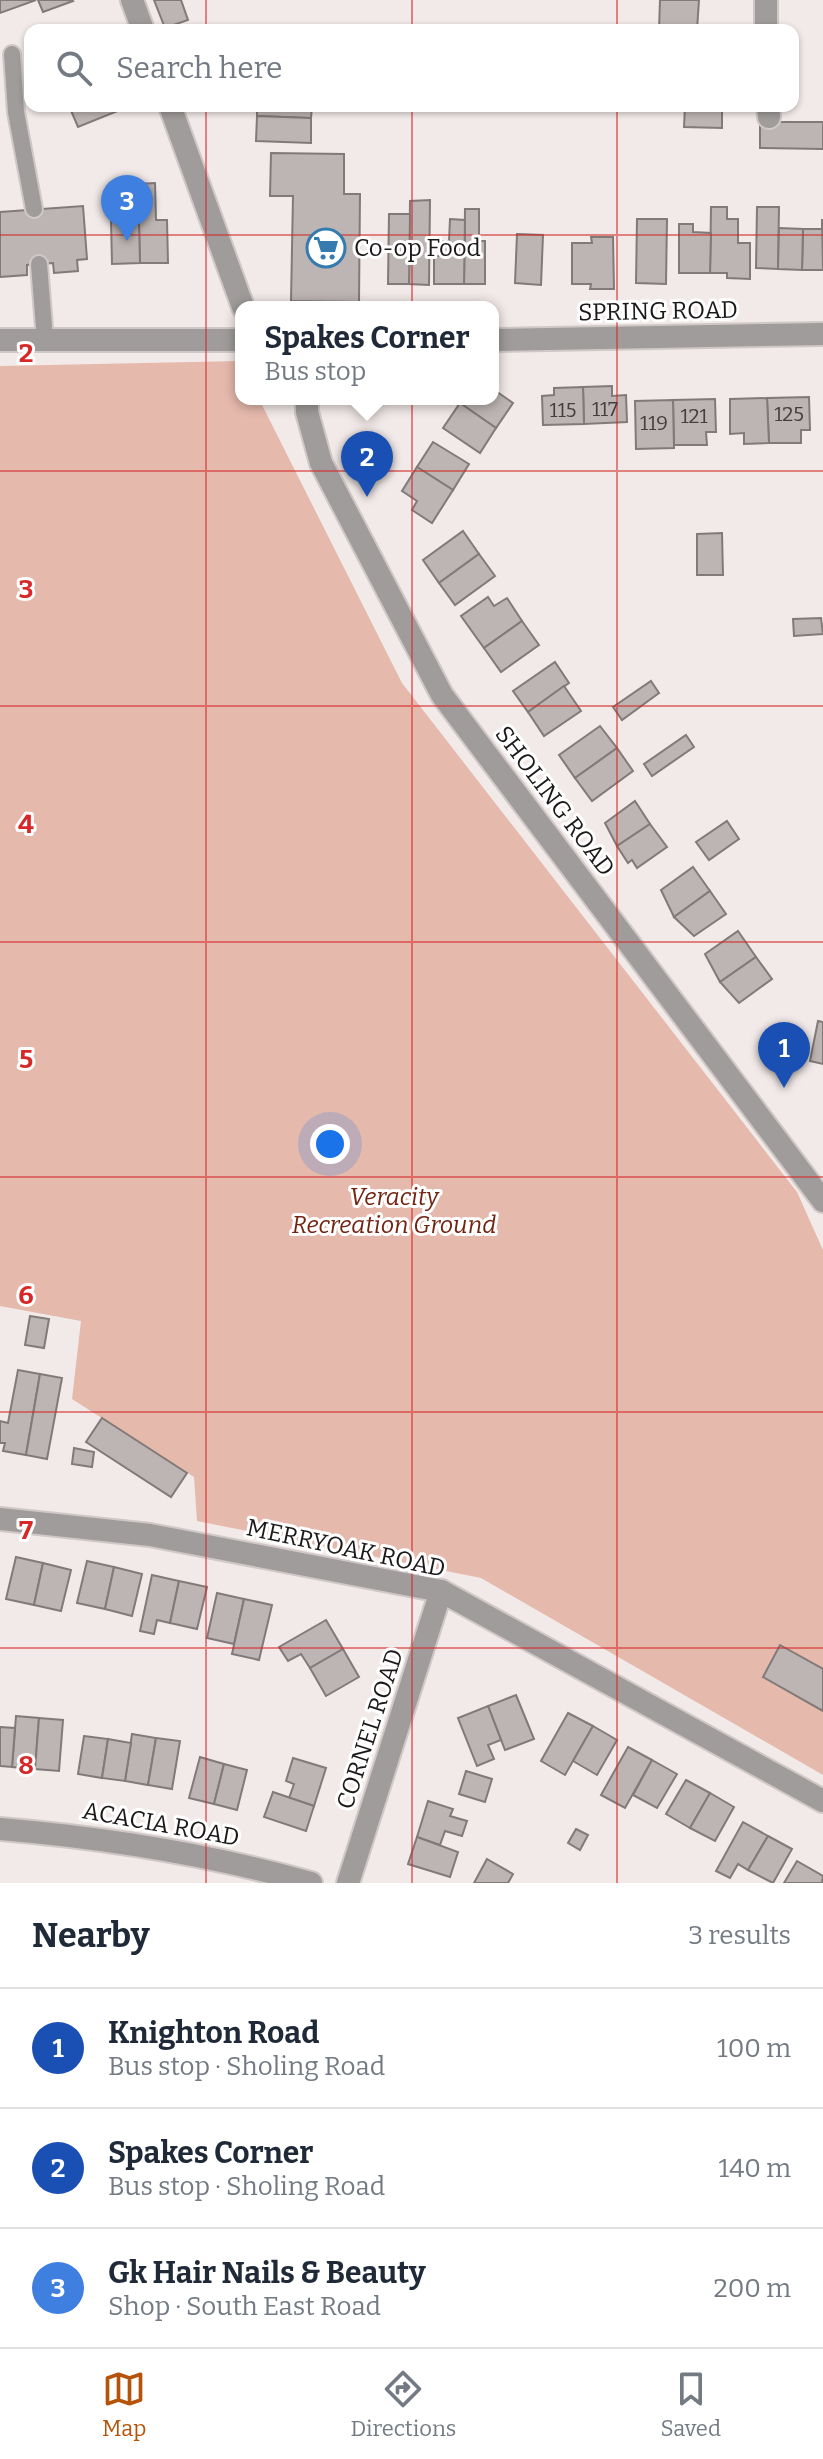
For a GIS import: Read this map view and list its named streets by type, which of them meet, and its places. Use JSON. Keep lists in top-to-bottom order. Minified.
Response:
{"streets":{"street":["SPRING ROAD","SHOLING ROAD","MERRYOAK ROAD","CORNEL ROAD","ACACIA ROAD"]},"crossings":[["MERRYOAK ROAD","CORNEL ROAD"]],"parks":["Veracity Recreation Ground"],"places":{"supermarket":["Co-op Food"]},"house_numbers":["117","115","125","121","119"],"page":{"search":"Search here","pins":["3","2","1"],"popup":["Spakes Corner","Bus stop"],"heading":["Nearby","3 results"],"list":[{"mark":"1","name":"Knighton Road","note":"Bus stop · Sholing Road","value":"100 m"},{"mark":"2","name":"Spakes Corner","note":"Bus stop · Sholing Road","value":"140 m"},{"mark":"3","name":"Gk Hair Nails & Beauty","note":"Shop · South East Road","value":"200 m"}],"nav":["Map","Directions","Saved"]},"grid":{"rows":["2","3","4","5","6","7","8"]}}
